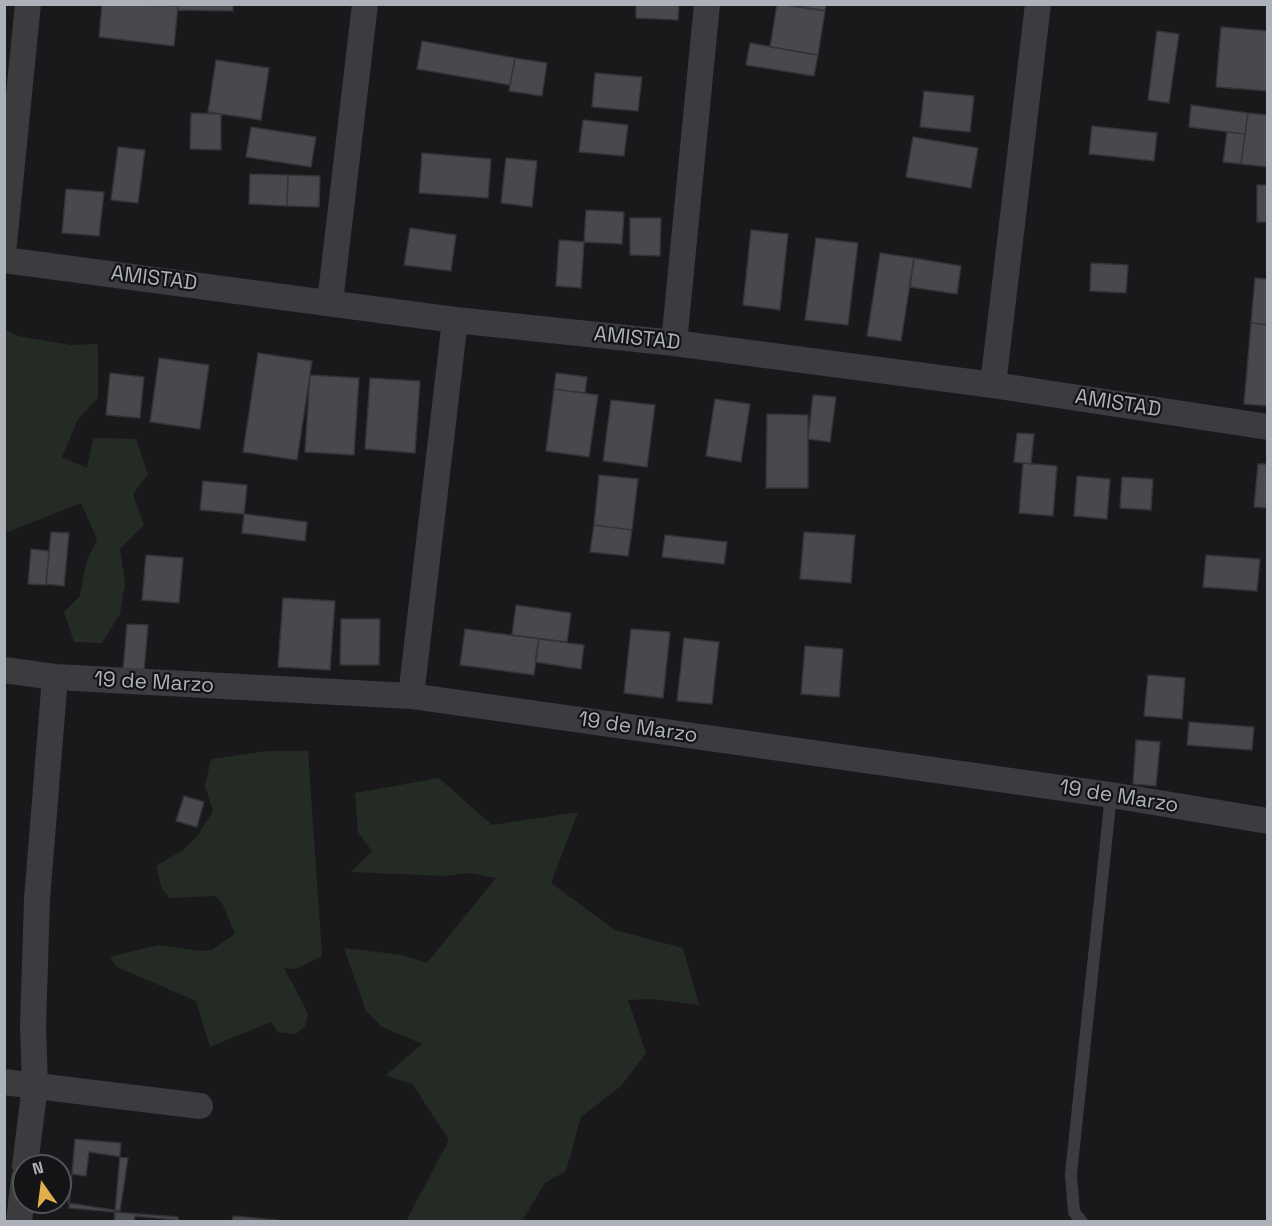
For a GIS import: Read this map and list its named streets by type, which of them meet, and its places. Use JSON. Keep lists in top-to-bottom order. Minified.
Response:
{"streets":{"street":["AMISTAD","19 de Marzo"]},"north":"top"}
